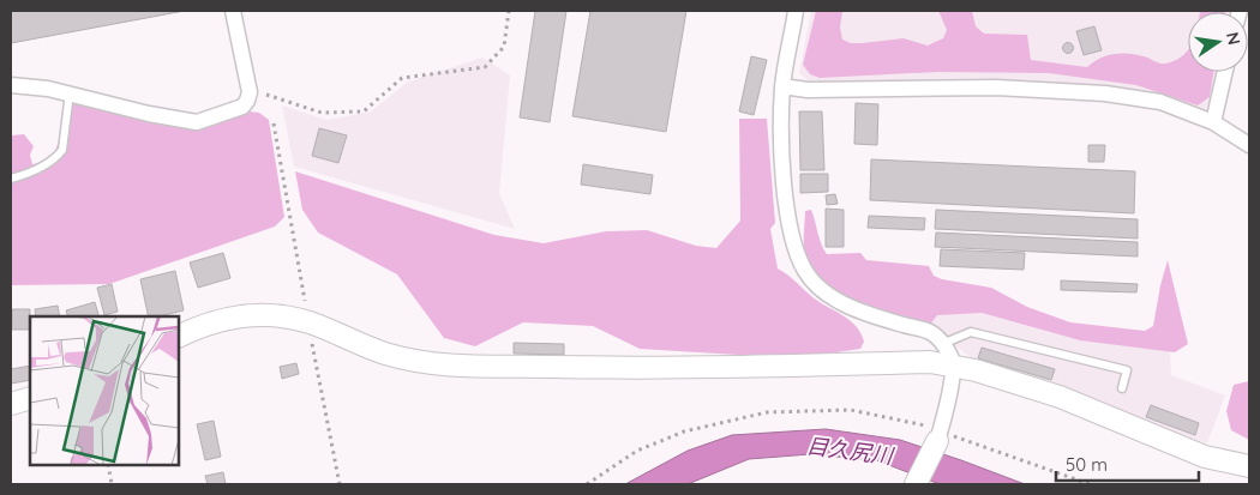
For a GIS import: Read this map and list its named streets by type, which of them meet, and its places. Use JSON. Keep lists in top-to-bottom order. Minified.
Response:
{"water":["目久尻川"],"scale_bar":"50 m","north":"right"}
